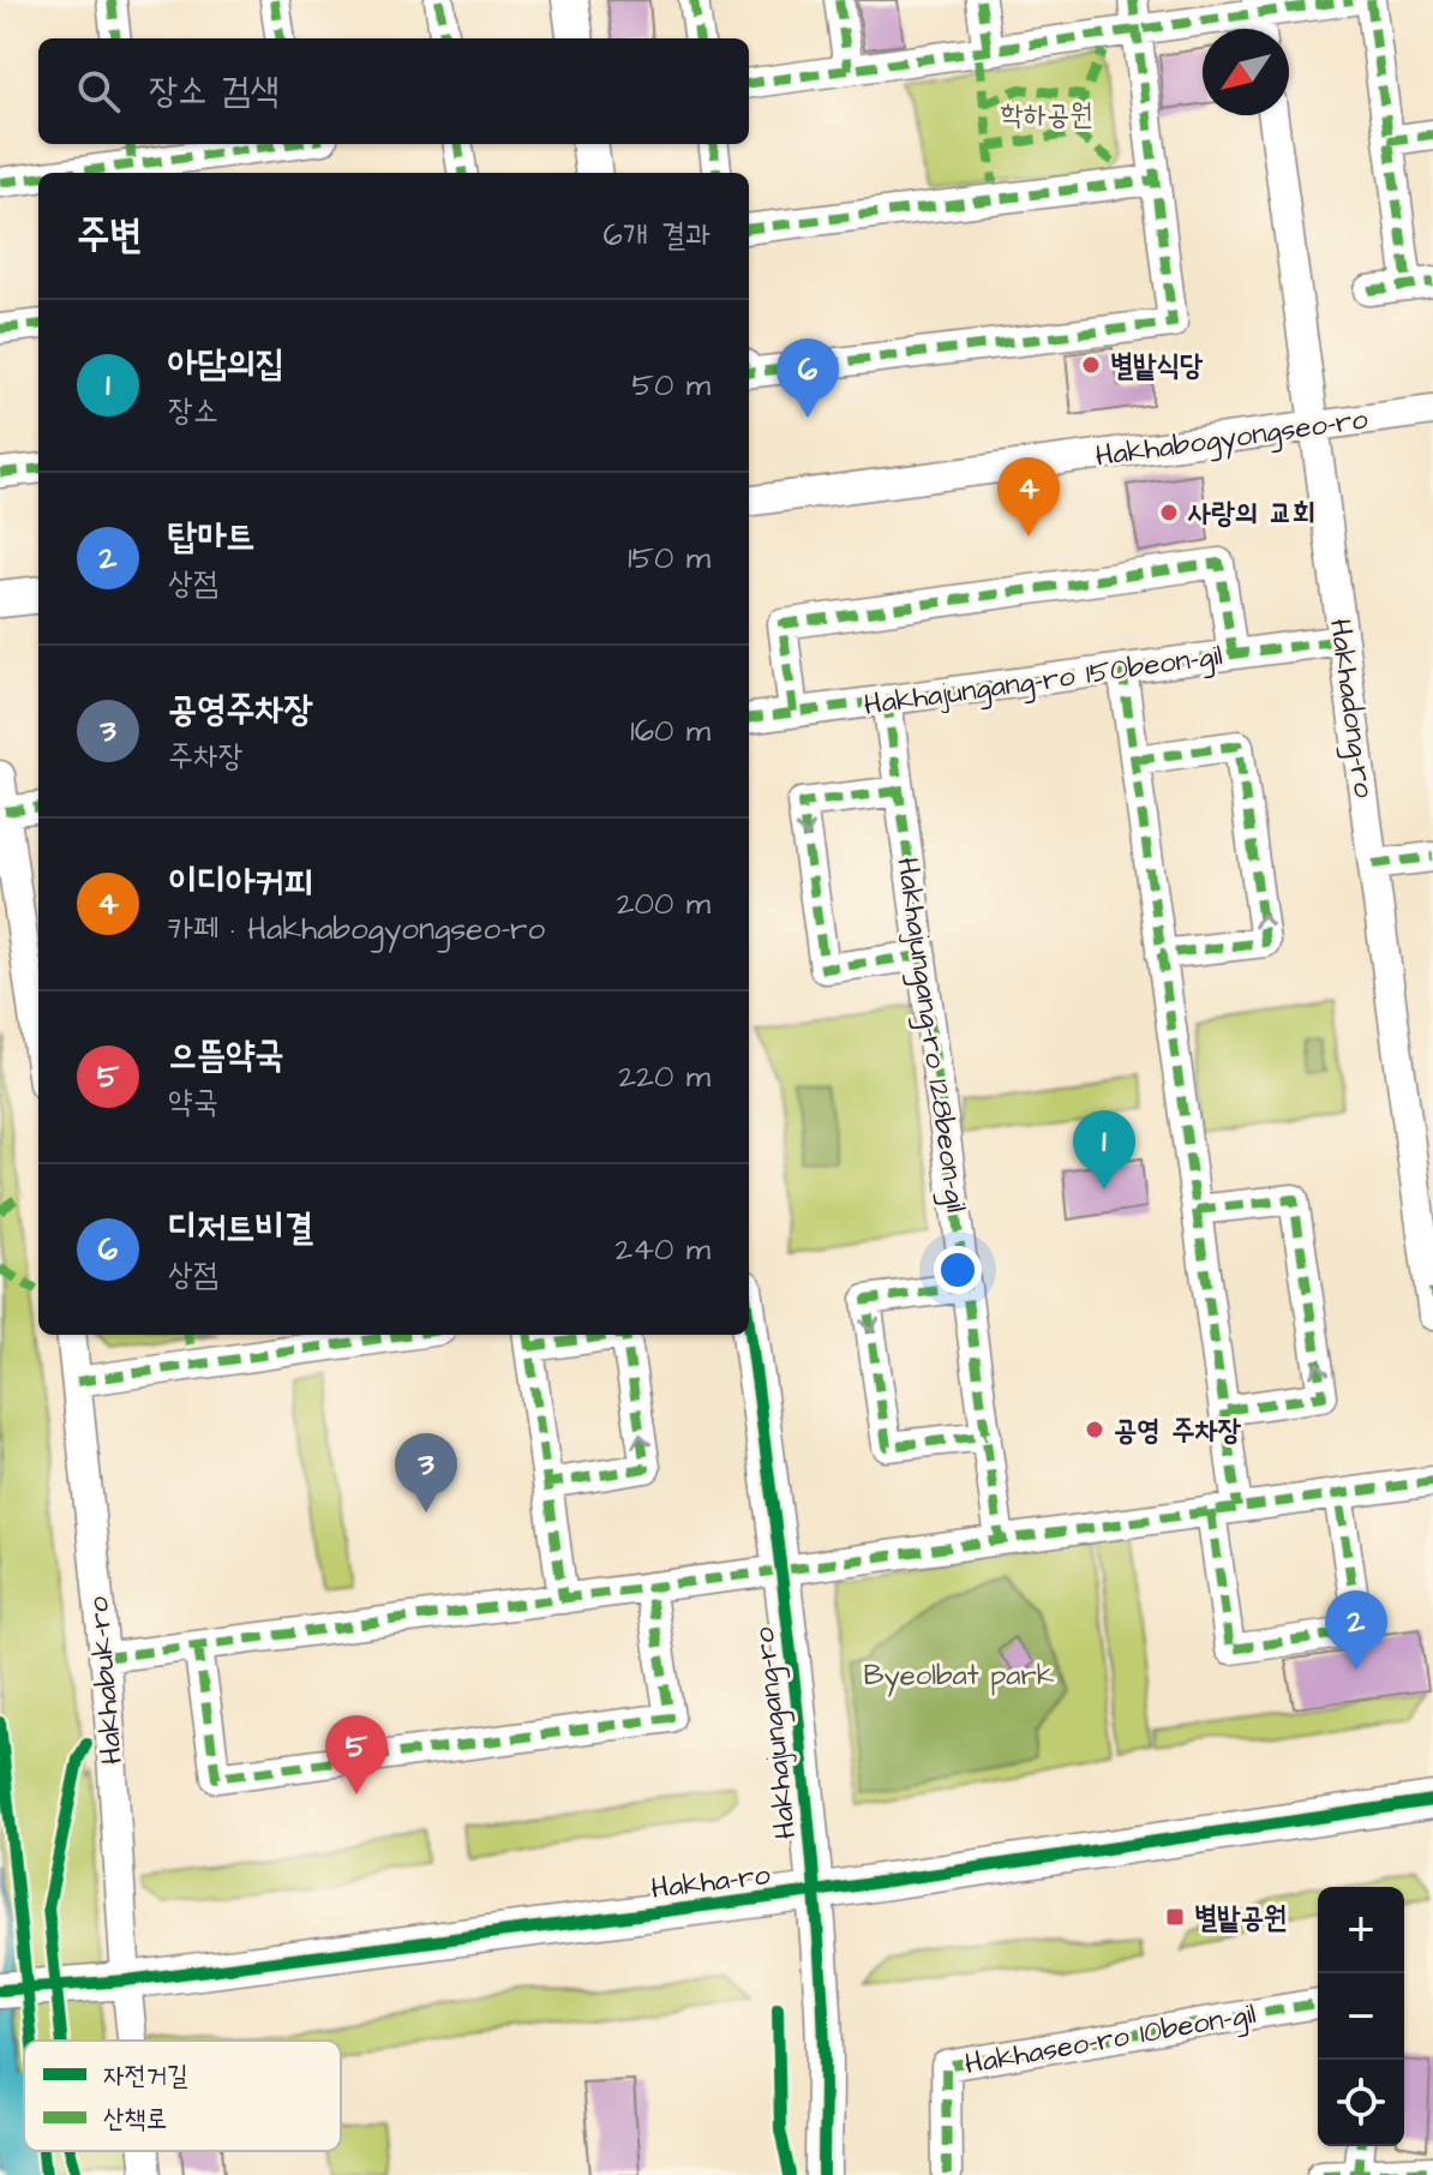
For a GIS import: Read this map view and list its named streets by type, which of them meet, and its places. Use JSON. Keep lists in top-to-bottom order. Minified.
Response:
{"streets":{"street":["Hakhabogyongseo-ro","Hakhajungang-ro 150beon-gil","Hakhadong-ro","Hakhajungang-ro 128beon-gil","Hakhabuk-ro","Hakhajungang-ro","Hakha-ro","Hakhaseo-ro 10beon-gil"]},"crossings":[["Hakhabogyongseo-ro","Hakhadong-ro"],["Hakhajungang-ro 150beon-gil","Hakhadong-ro"],["Hakhajungang-ro 150beon-gil","Hakhajungang-ro 128beon-gil"],["Hakhabuk-ro","Hakha-ro"],["Hakhajungang-ro","Hakha-ro"]],"parks":["학하공원","Byeolbat park"],"places":{"other":["별밭식당","사랑의 교회","공영 주차장"],"transit":["별밭공원"]},"legend":["자전거길","산책로"],"north":"bottom left","page":{"search":"장소 검색","heading":["주변","6개 결과"],"list":[{"mark":"1","name":"아담의집","note":"장소","value":"50 m"},{"mark":"2","name":"탑마트","note":"상점","value":"150 m"},{"mark":"3","name":"공영주차장","note":"주차장","value":"160 m"},{"mark":"4","name":"이디아커피","note":"카페 · Hakhabogyongseo-ro","value":"200 m"},{"mark":"5","name":"으뜸약국","note":"약국","value":"220 m"},{"mark":"6","name":"디저트비결","note":"상점","value":"240 m"}],"pins":["6","4","1","3","2","5"],"map_buttons":["+","−"]}}
